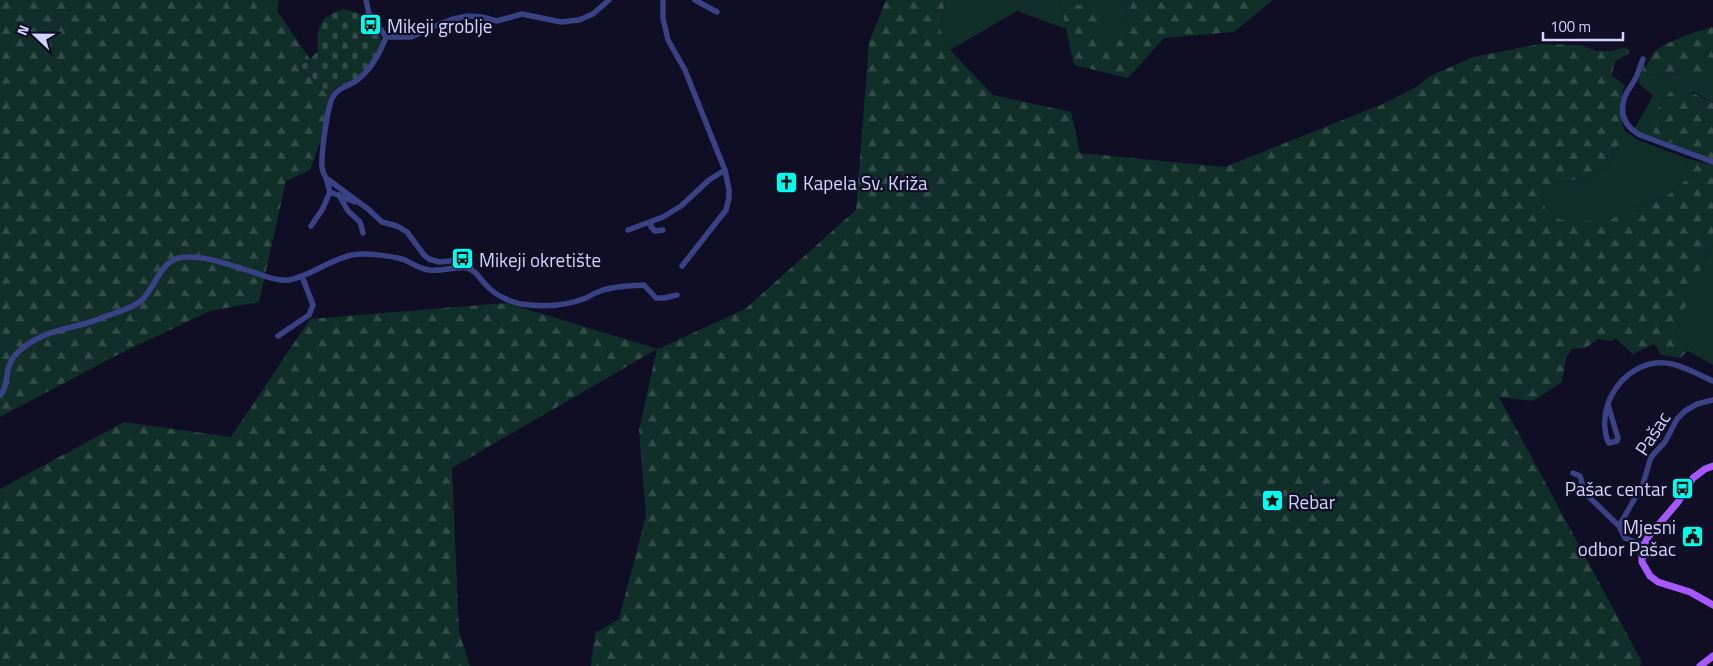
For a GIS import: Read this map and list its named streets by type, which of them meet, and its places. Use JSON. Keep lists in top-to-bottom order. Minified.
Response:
{"streets":{"street":["Pašac"]},"places":{"bus stop":["Mikeji groblje","Mikeji okretište","Pašac centar"],"church":["Kapela Sv. Križa"],"place":["Rebar"],"public building":["Mjesni odbor Pašac"]},"scale_bar":"100 m","north":"left"}
